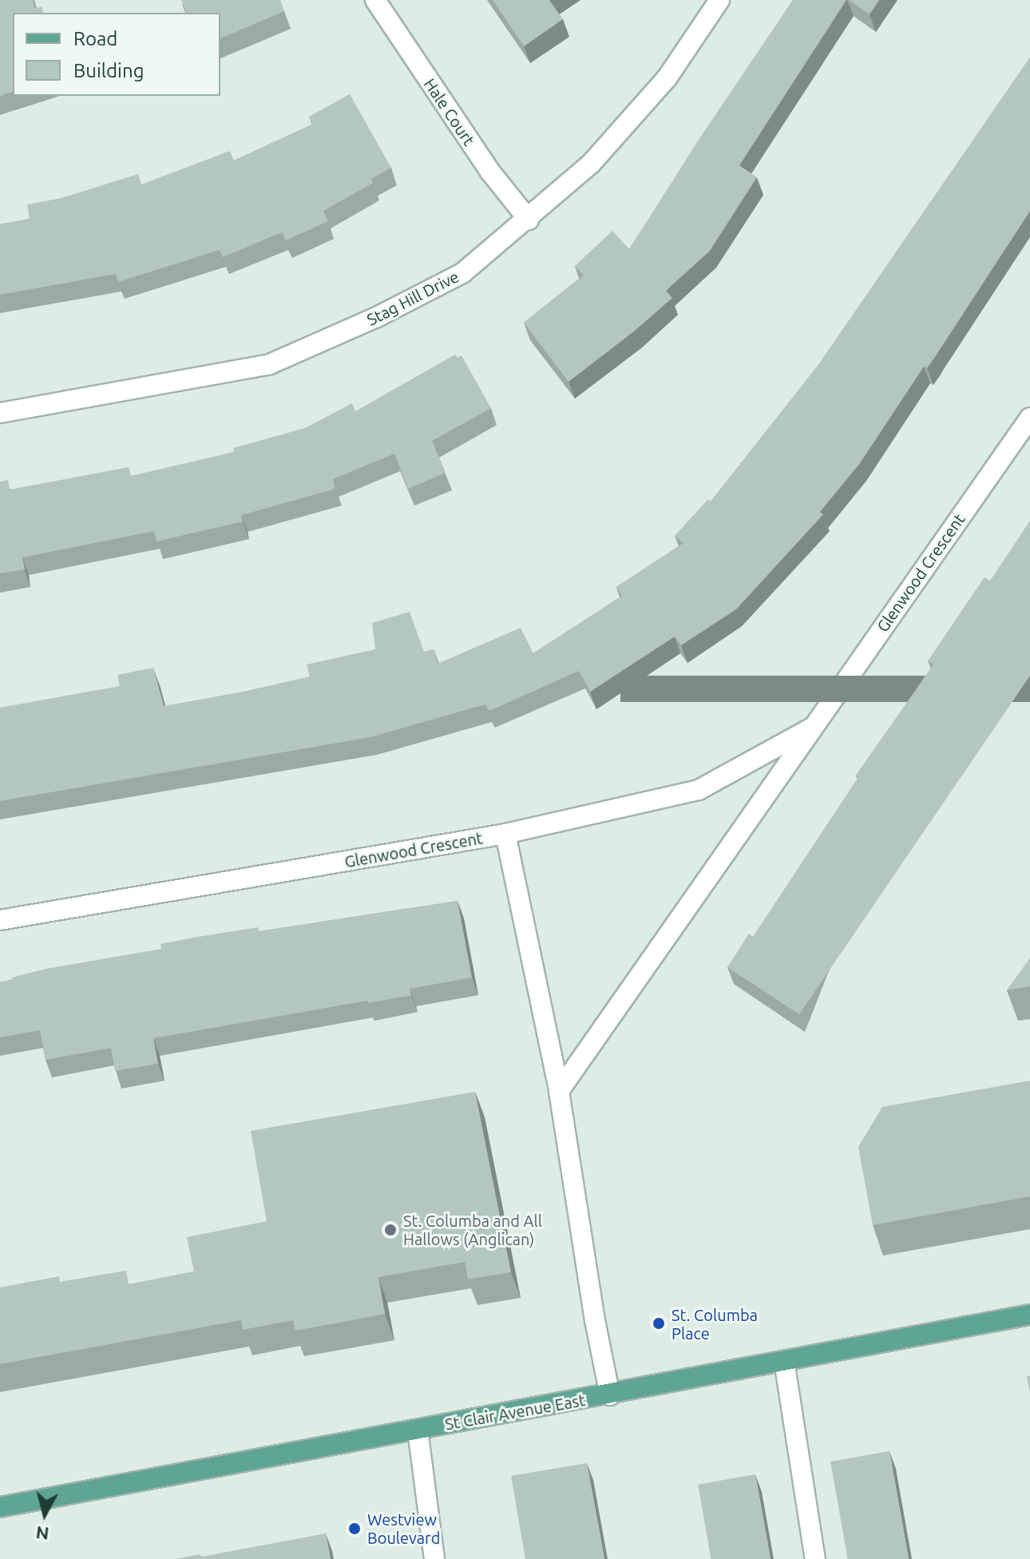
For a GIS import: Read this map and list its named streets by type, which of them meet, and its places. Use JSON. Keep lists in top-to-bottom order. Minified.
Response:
{"streets":{"main road":["St Clair Avenue East"],"street":["Hale Court","Stag Hill Drive","Glenwood Crescent"]},"crossings":[["Hale Court","Stag Hill Drive"]],"places":["St. Columba and All Hallows (Anglican)","St. Columba Place","Westview Boulevard"],"legend":["Road","Building"],"north":"bottom"}
